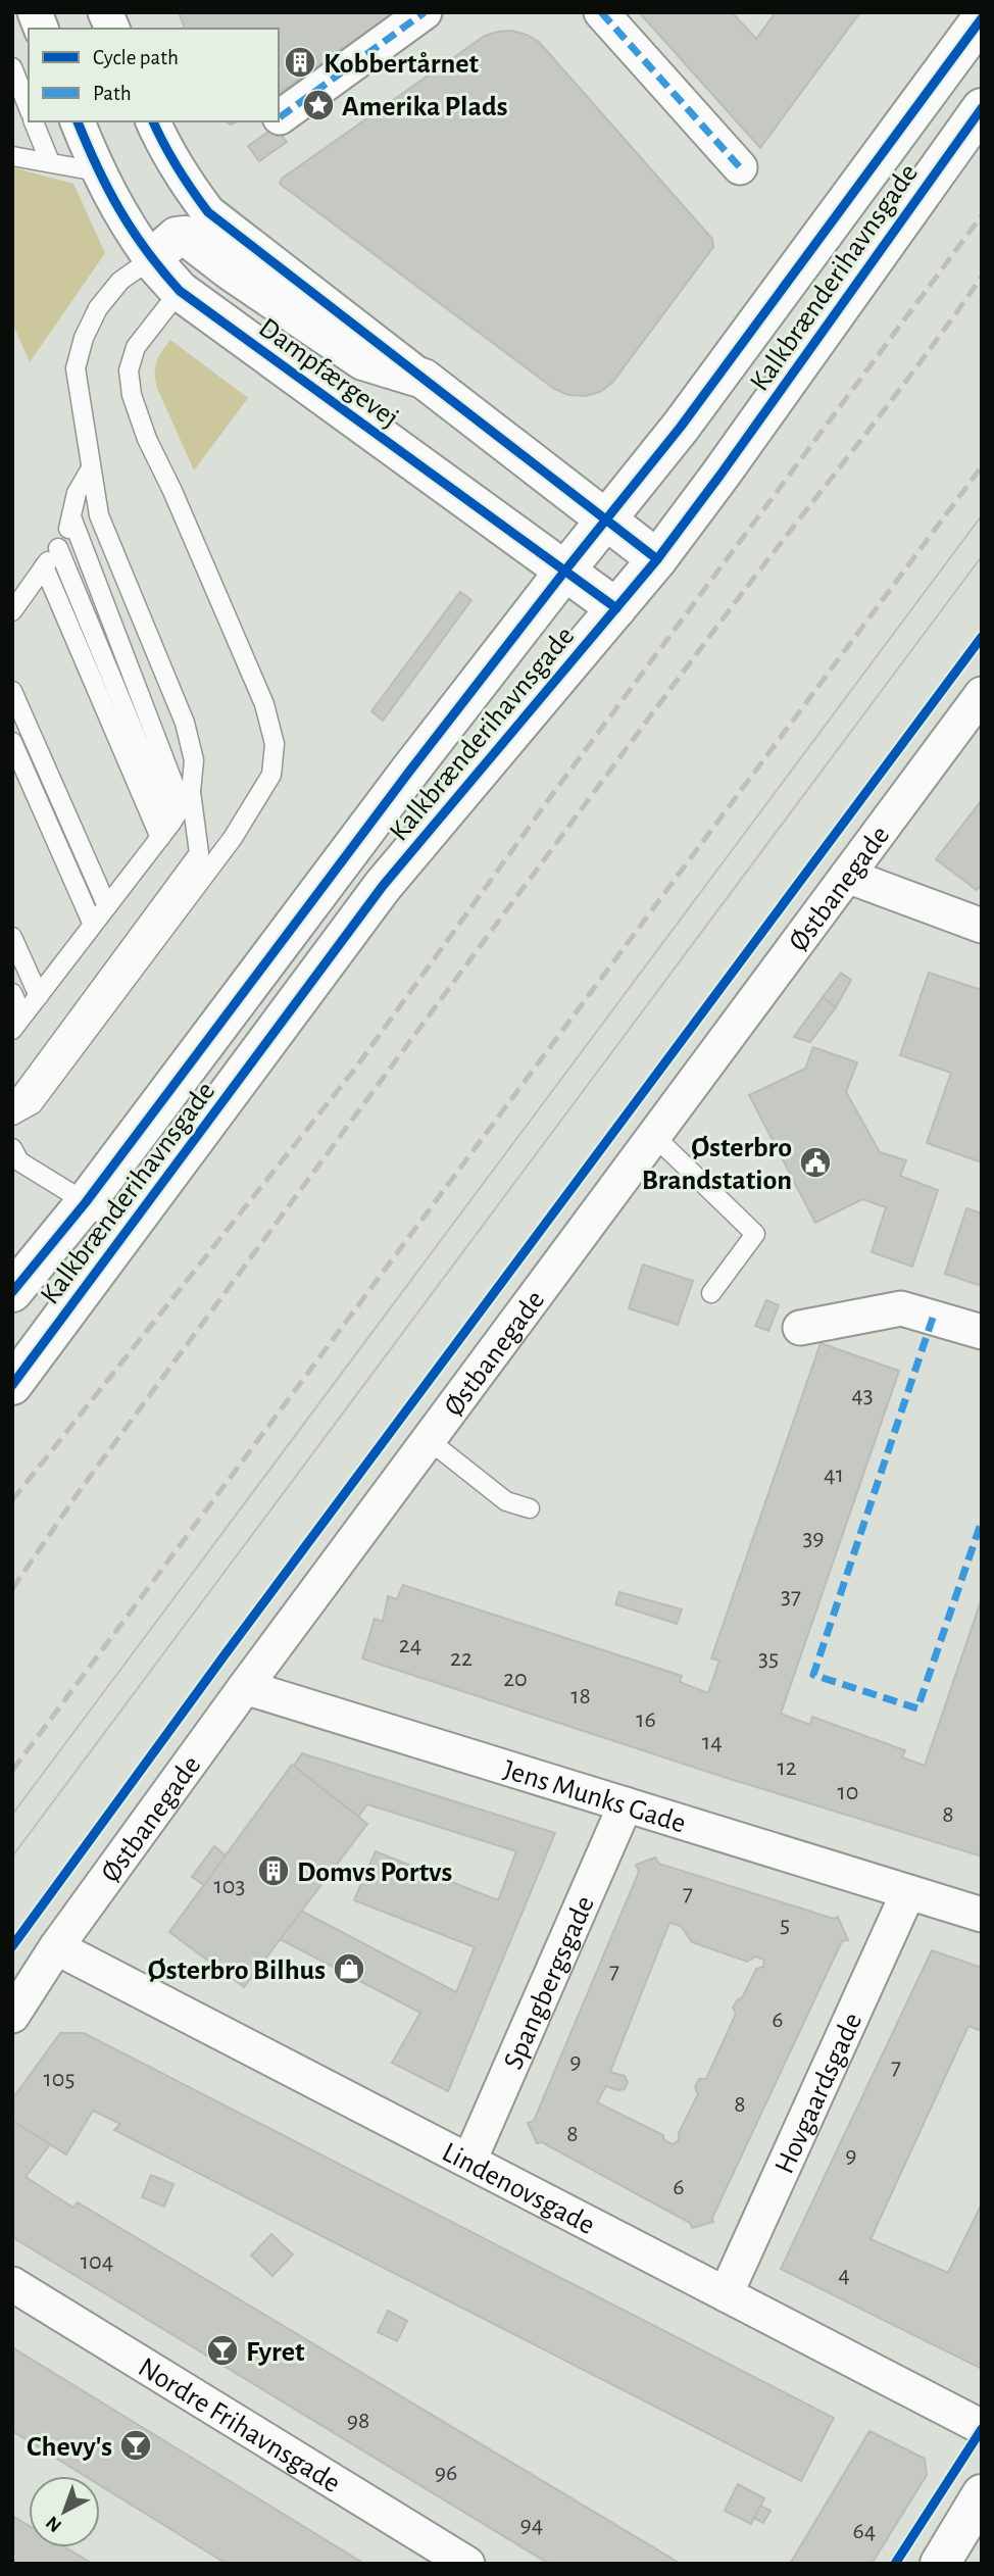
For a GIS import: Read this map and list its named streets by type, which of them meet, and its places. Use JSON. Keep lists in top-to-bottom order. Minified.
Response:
{"streets":{"main road":["Kalkbrænderihavnsgade","Dampfærgevej"],"street":["Østbanegade","Jens Munks Gade","Spangbergsgade","Hovgaardsgade","Lindenovsgade","Nordre Frihavnsgade"]},"crossings":[["Kalkbrænderihavnsgade","Dampfærgevej"],["Østbanegade","Jens Munks Gade"],["Østbanegade","Lindenovsgade"],["Jens Munks Gade","Spangbergsgade"],["Jens Munks Gade","Hovgaardsgade"],["Spangbergsgade","Lindenovsgade"],["Hovgaardsgade","Lindenovsgade"]],"places":{"building":["Kobbertårnet","Domvs Portvs"],"place":["Amerika Plads"],"public building":["Østerbro Brandstation"],"shop":["Østerbro Bilhus"],"bar":["Fyret","Chevy's"]},"house_numbers":["43","41","39","37","24","22","35","20","18","16","14","12","10","8","103","7","5","7","6","9","7","105","8","8","9","6","104","4","98","96","94","64"],"legend":["Cycle path","Path"],"north":"bottom left"}
